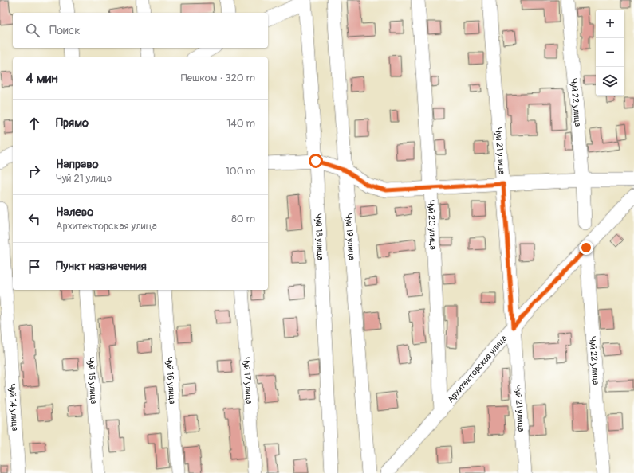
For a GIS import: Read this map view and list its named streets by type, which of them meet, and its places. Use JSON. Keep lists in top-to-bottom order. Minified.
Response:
{"streets":{"street":["Чуй 22 улица","Чуй 21 улица","Чуй 20 улица","Чуй 18 улица","Чуй 19 улица","Архитекторская улица","Чуй 15 улица","Чуй 16 улица","Чуй 17 улица","Чуй 14 улица"]},"crossings":[["Чуй 22 улица","Архитекторская улица"],["Чуй 21 улица","Архитекторская улица"],["Чуй 20 улица","Архитекторская улица"]],"page":{"map_buttons":["+","−"],"search":"Поиск","heading":["4 мин","Пешком · 320 m"],"list":[["Прямо","140 m"],["Направо","Чуй 21 улица","100 m"],["Налево","Архитекторская улица","80 m"],"Пункт назначения"]}}
